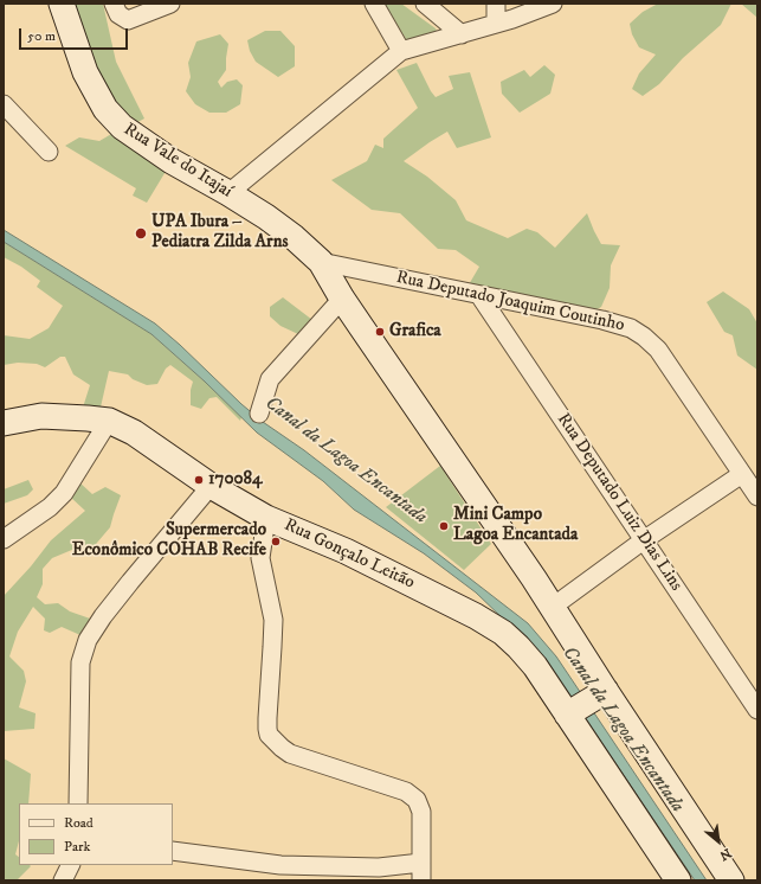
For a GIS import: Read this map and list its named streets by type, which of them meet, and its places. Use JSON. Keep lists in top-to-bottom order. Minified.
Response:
{"streets":{"main road":["Rua Vale do Itajaí","Rua Gonçalo Leitão"],"street":["Rua Deputado Joaquim Coutinho","Rua Deputado Luiz Dias Lins"]},"crossings":[["Rua Vale do Itajaí","Rua Deputado Joaquim Coutinho"],["Rua Deputado Joaquim Coutinho","Rua Deputado Luiz Dias Lins"]],"water":["Canal da Lagoa Encantada"],"places":["UPA Ibura – Pediatra Zilda Arns","Grafica","170084","Mini Campo Lagoa Encantada","Supermercado Econômico COHAB Recife"],"legend":["Road","Park"],"scale_bar":"50 m","north":"bottom right"}
